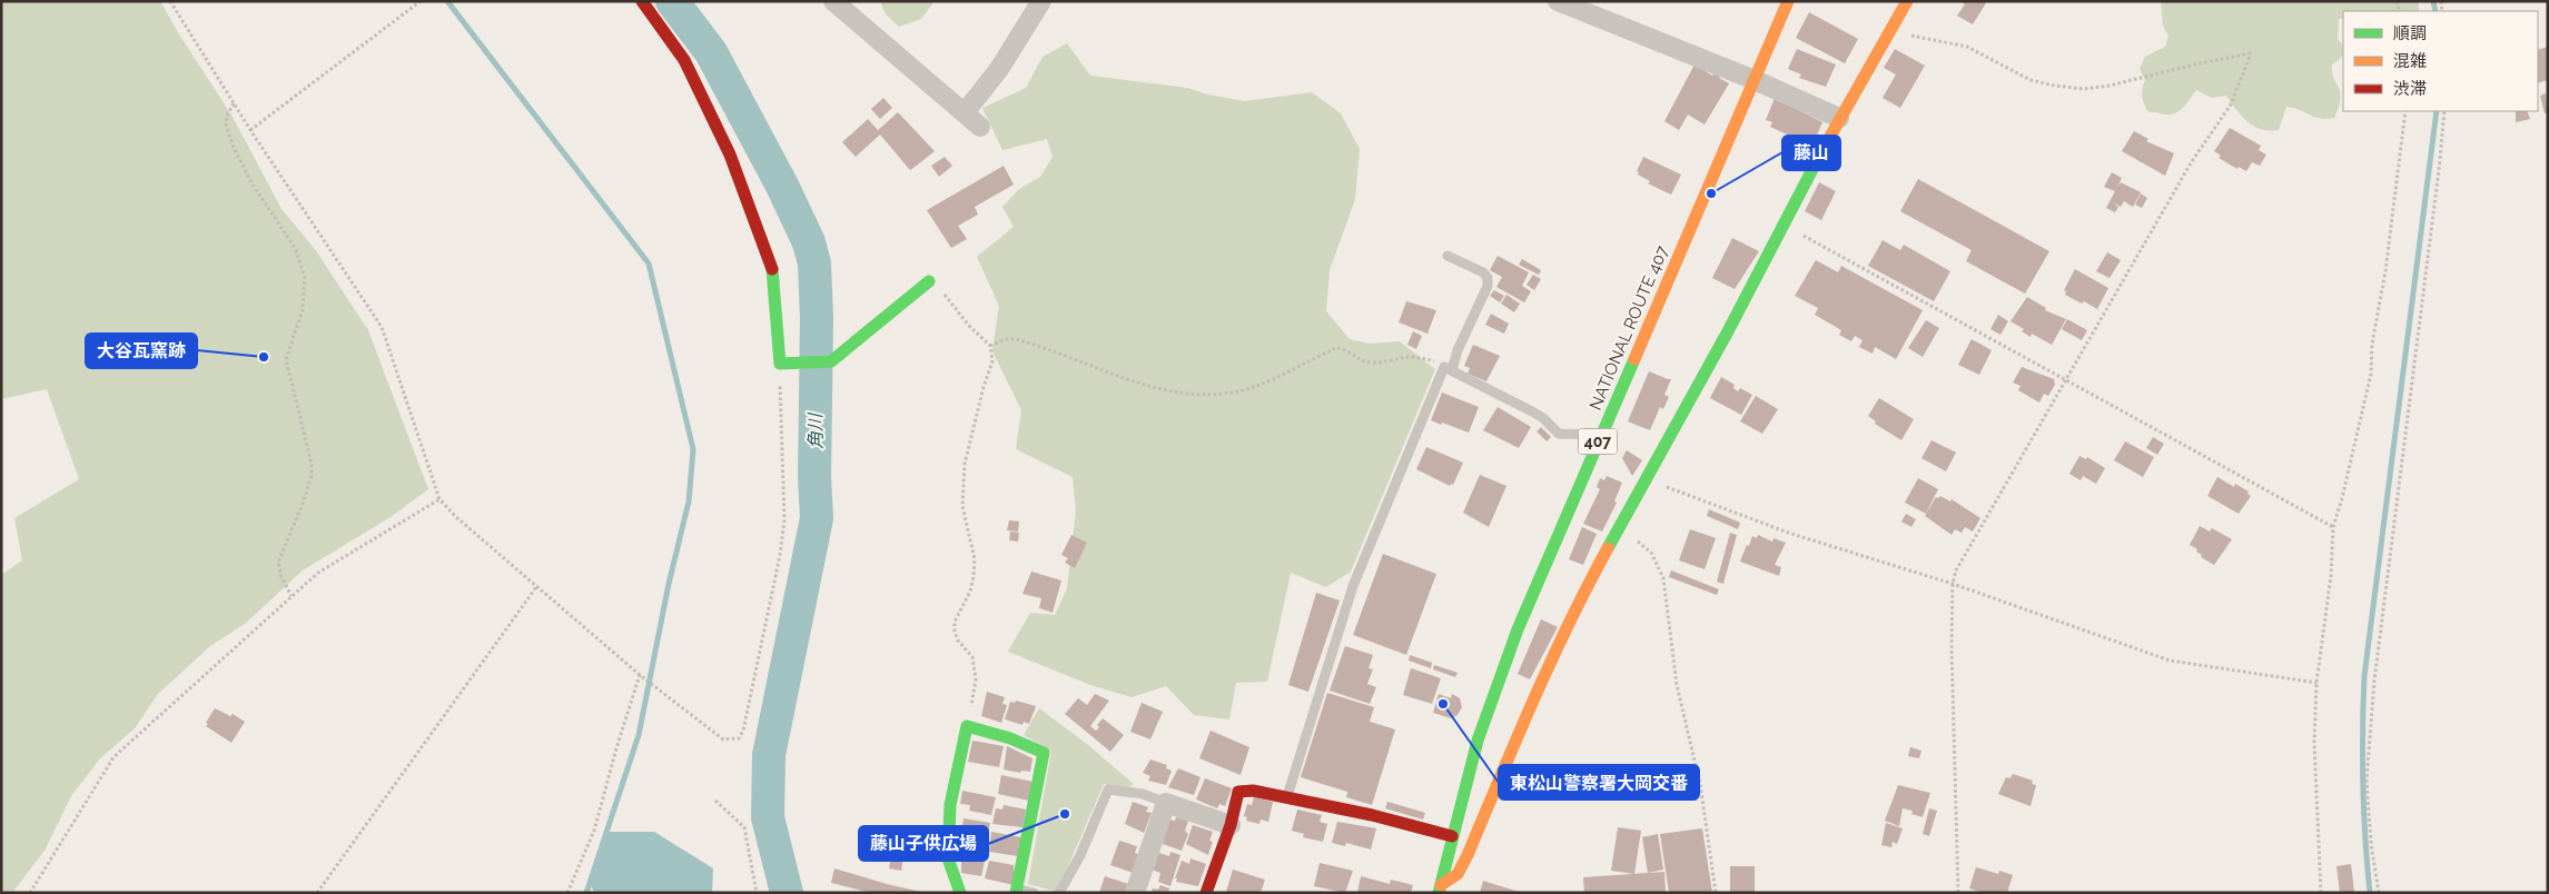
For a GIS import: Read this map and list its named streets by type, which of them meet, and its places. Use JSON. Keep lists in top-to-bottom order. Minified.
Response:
{"streets":{"main road":["NATIONAL ROUTE 407","407"]},"water":["角川"],"places":["藤山","大谷瓦窯跡","東松山警察署大岡交番","藤山子供広場"],"legend":["順調","混雑","渋滞"]}
